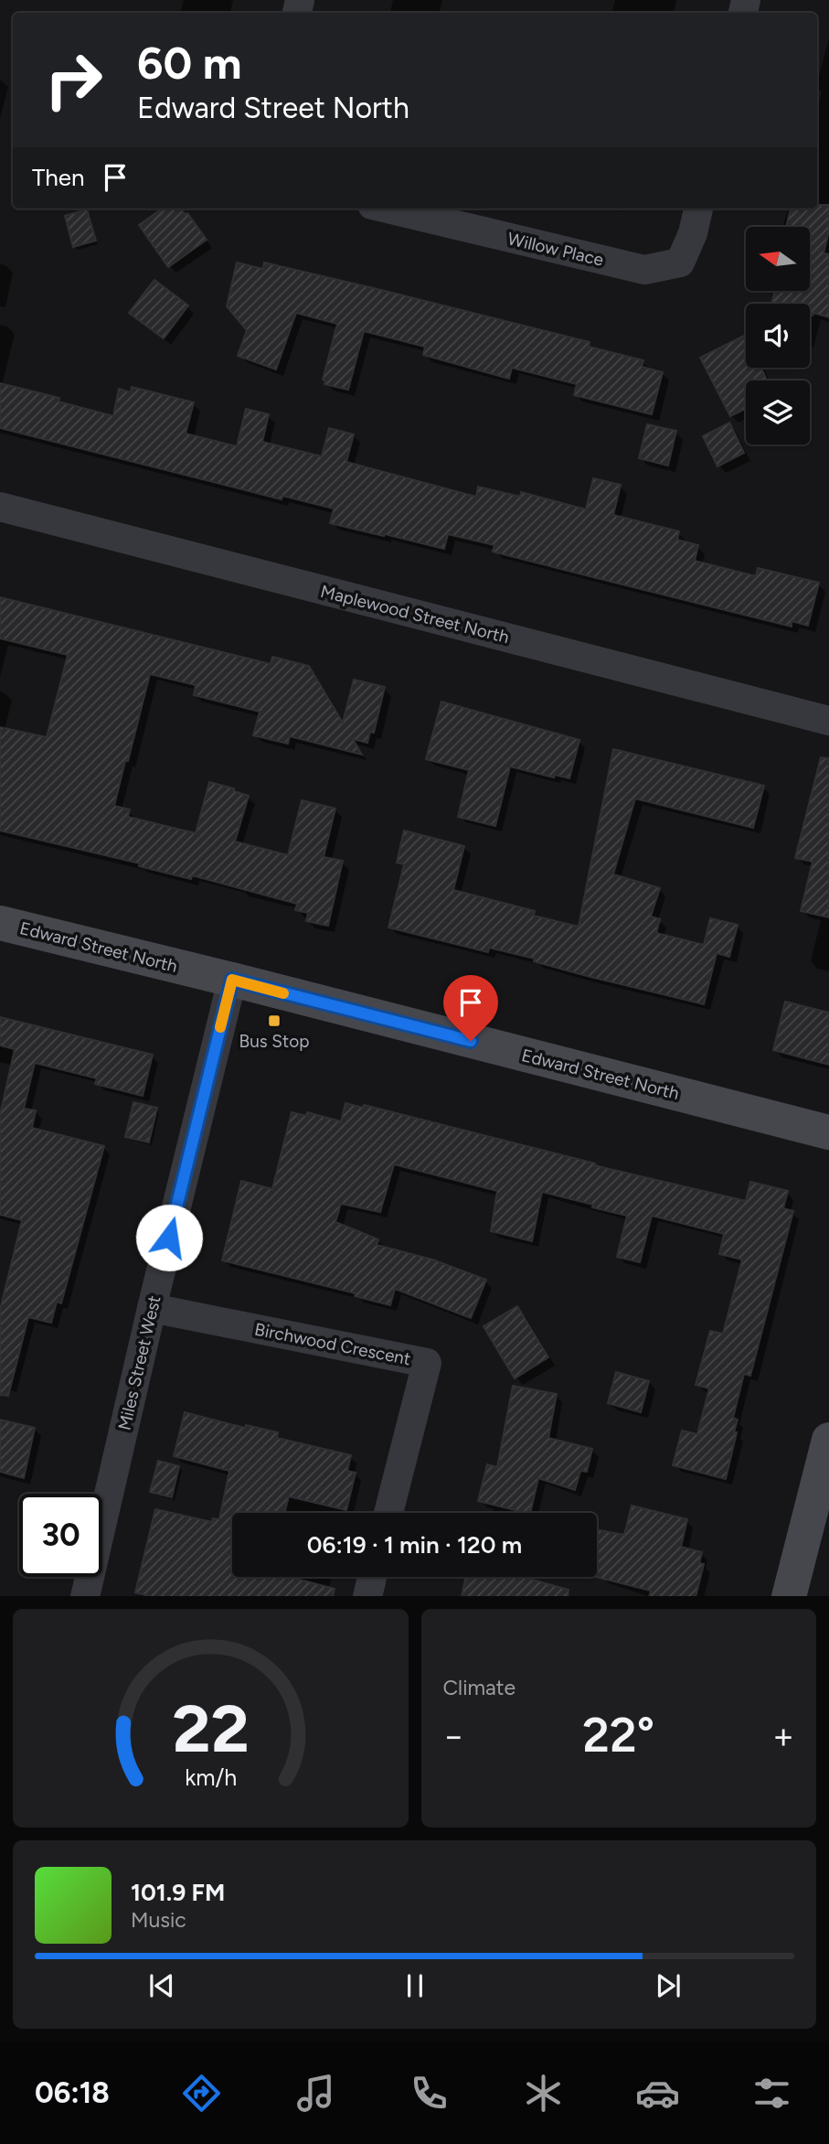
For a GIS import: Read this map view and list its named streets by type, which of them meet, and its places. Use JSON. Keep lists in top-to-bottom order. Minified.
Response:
{"streets":{"main road":["Edward Street North"],"street":["Willow Place","Maplewood Street North","Birchwood Crescent","Miles Street West"]},"crossings":[["Edward Street North","Miles Street West"],["Birchwood Crescent","Miles Street West"]],"places":{"transit":["Bus Stop"]},"north":"left","page":{"turn":["60 m","Edward Street North"],"then":"Then","limit":"30","trip":"06:19 · 1 min · 120 m","tile":"Climate","heat":["−","22°","+"],"song":["101.9 FM","Music"],"tabs":"06:18","gauge":["22","km/h"]}}
